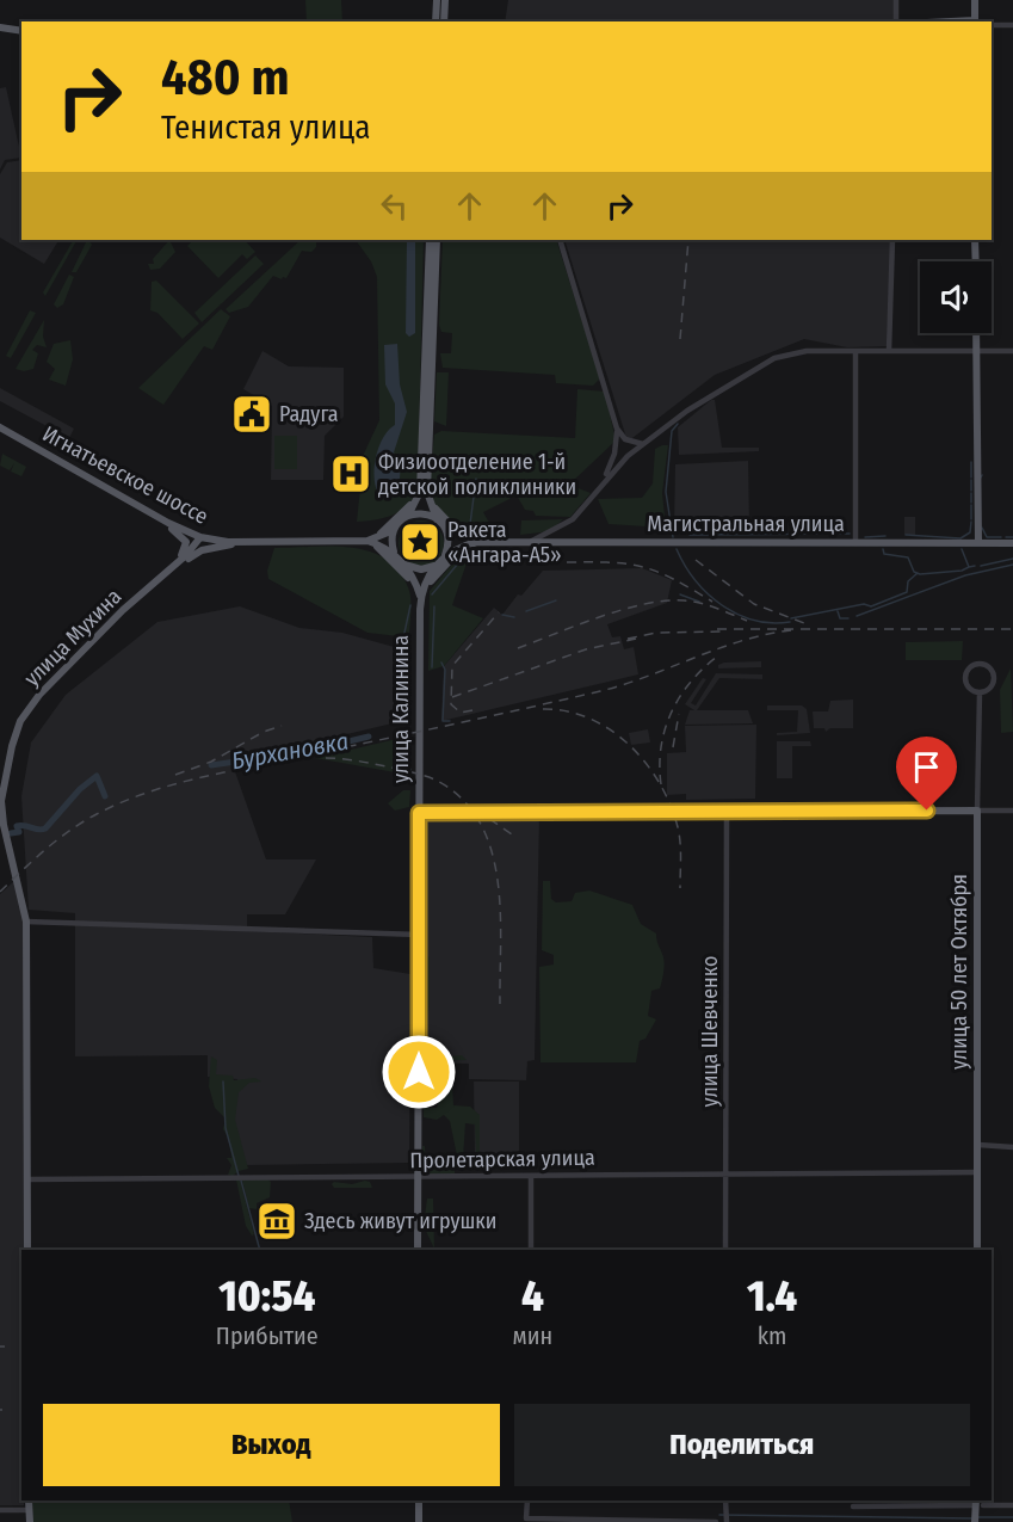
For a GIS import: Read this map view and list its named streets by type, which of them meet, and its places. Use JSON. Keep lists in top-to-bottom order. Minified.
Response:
{"streets":{"main road":["Игнатьевское шоссе","Магистральная улица","улица Мухина","улица Калинина","улица 50 лет Октября"],"street":["улица Шевченко","Пролетарская улица"]},"crossings":[["Игнатьевское шоссе","улица Мухина"],["улица Мухина","Пролетарская улица"],["улица Калинина","Пролетарская улица"],["улица 50 лет Октября","Пролетарская улица"],["улица Шевченко","Пролетарская улица"]],"water":["Бурхановка"],"places":{"public building":["Радуга"],"hospital":["Физиоотделение 1-й детской поликлиники"],"place":["Ракета «Ангара-А5»"],"museum":["Здесь живут игрушки"]},"page":{"turn":["480 m","Тенистая улица"],"eta":["10:54","Прибытие","4","мин","1.4","km"],"buttons":["Выход","Поделиться"]}}
